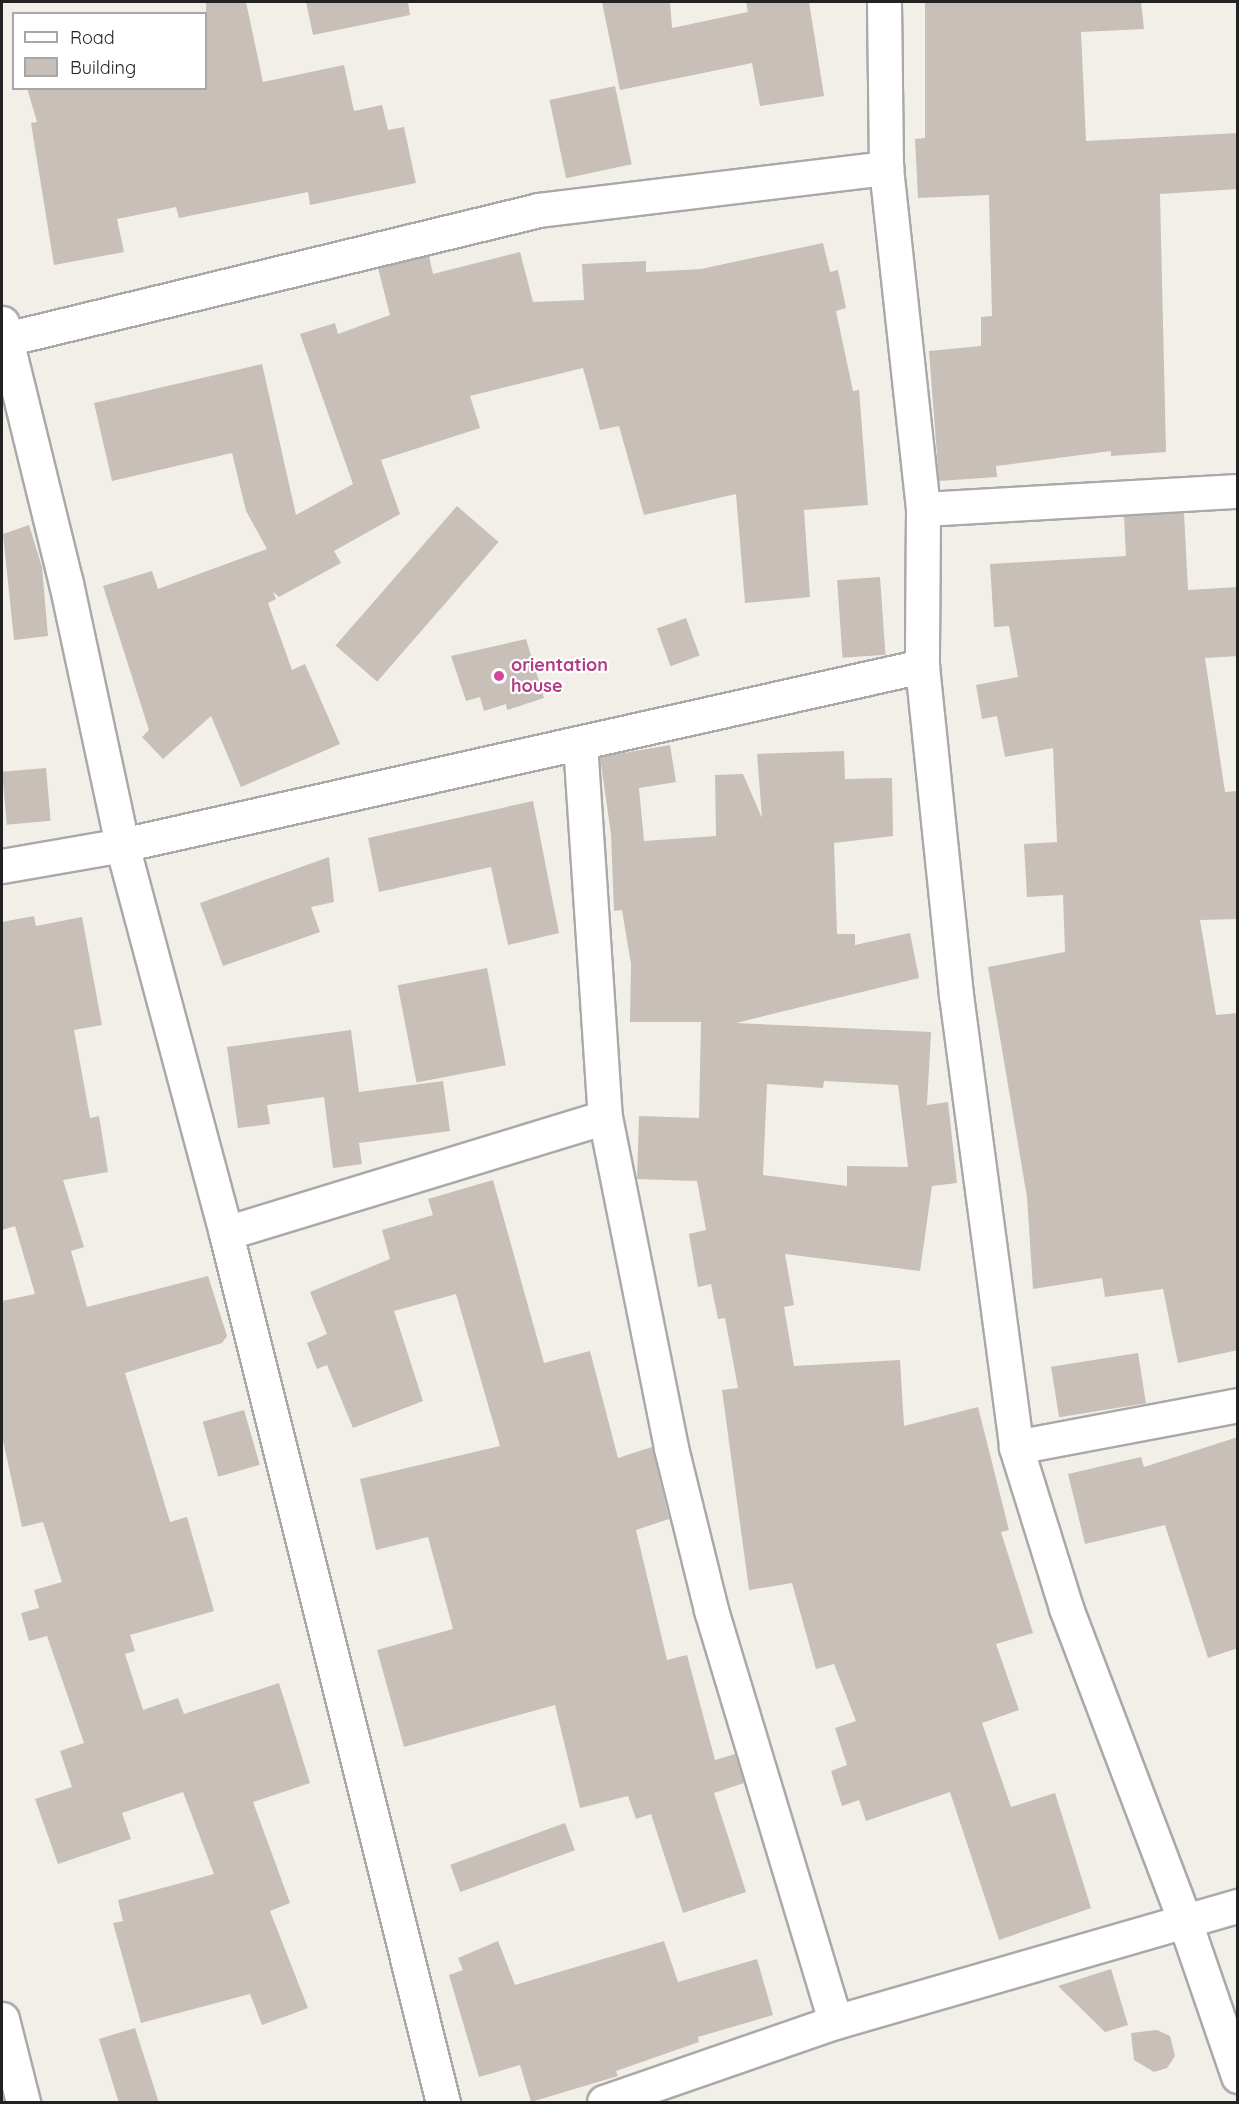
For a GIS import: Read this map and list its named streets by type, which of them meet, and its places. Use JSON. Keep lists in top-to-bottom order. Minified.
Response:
{"places":["orientation house"],"legend":["Road","Building"]}
